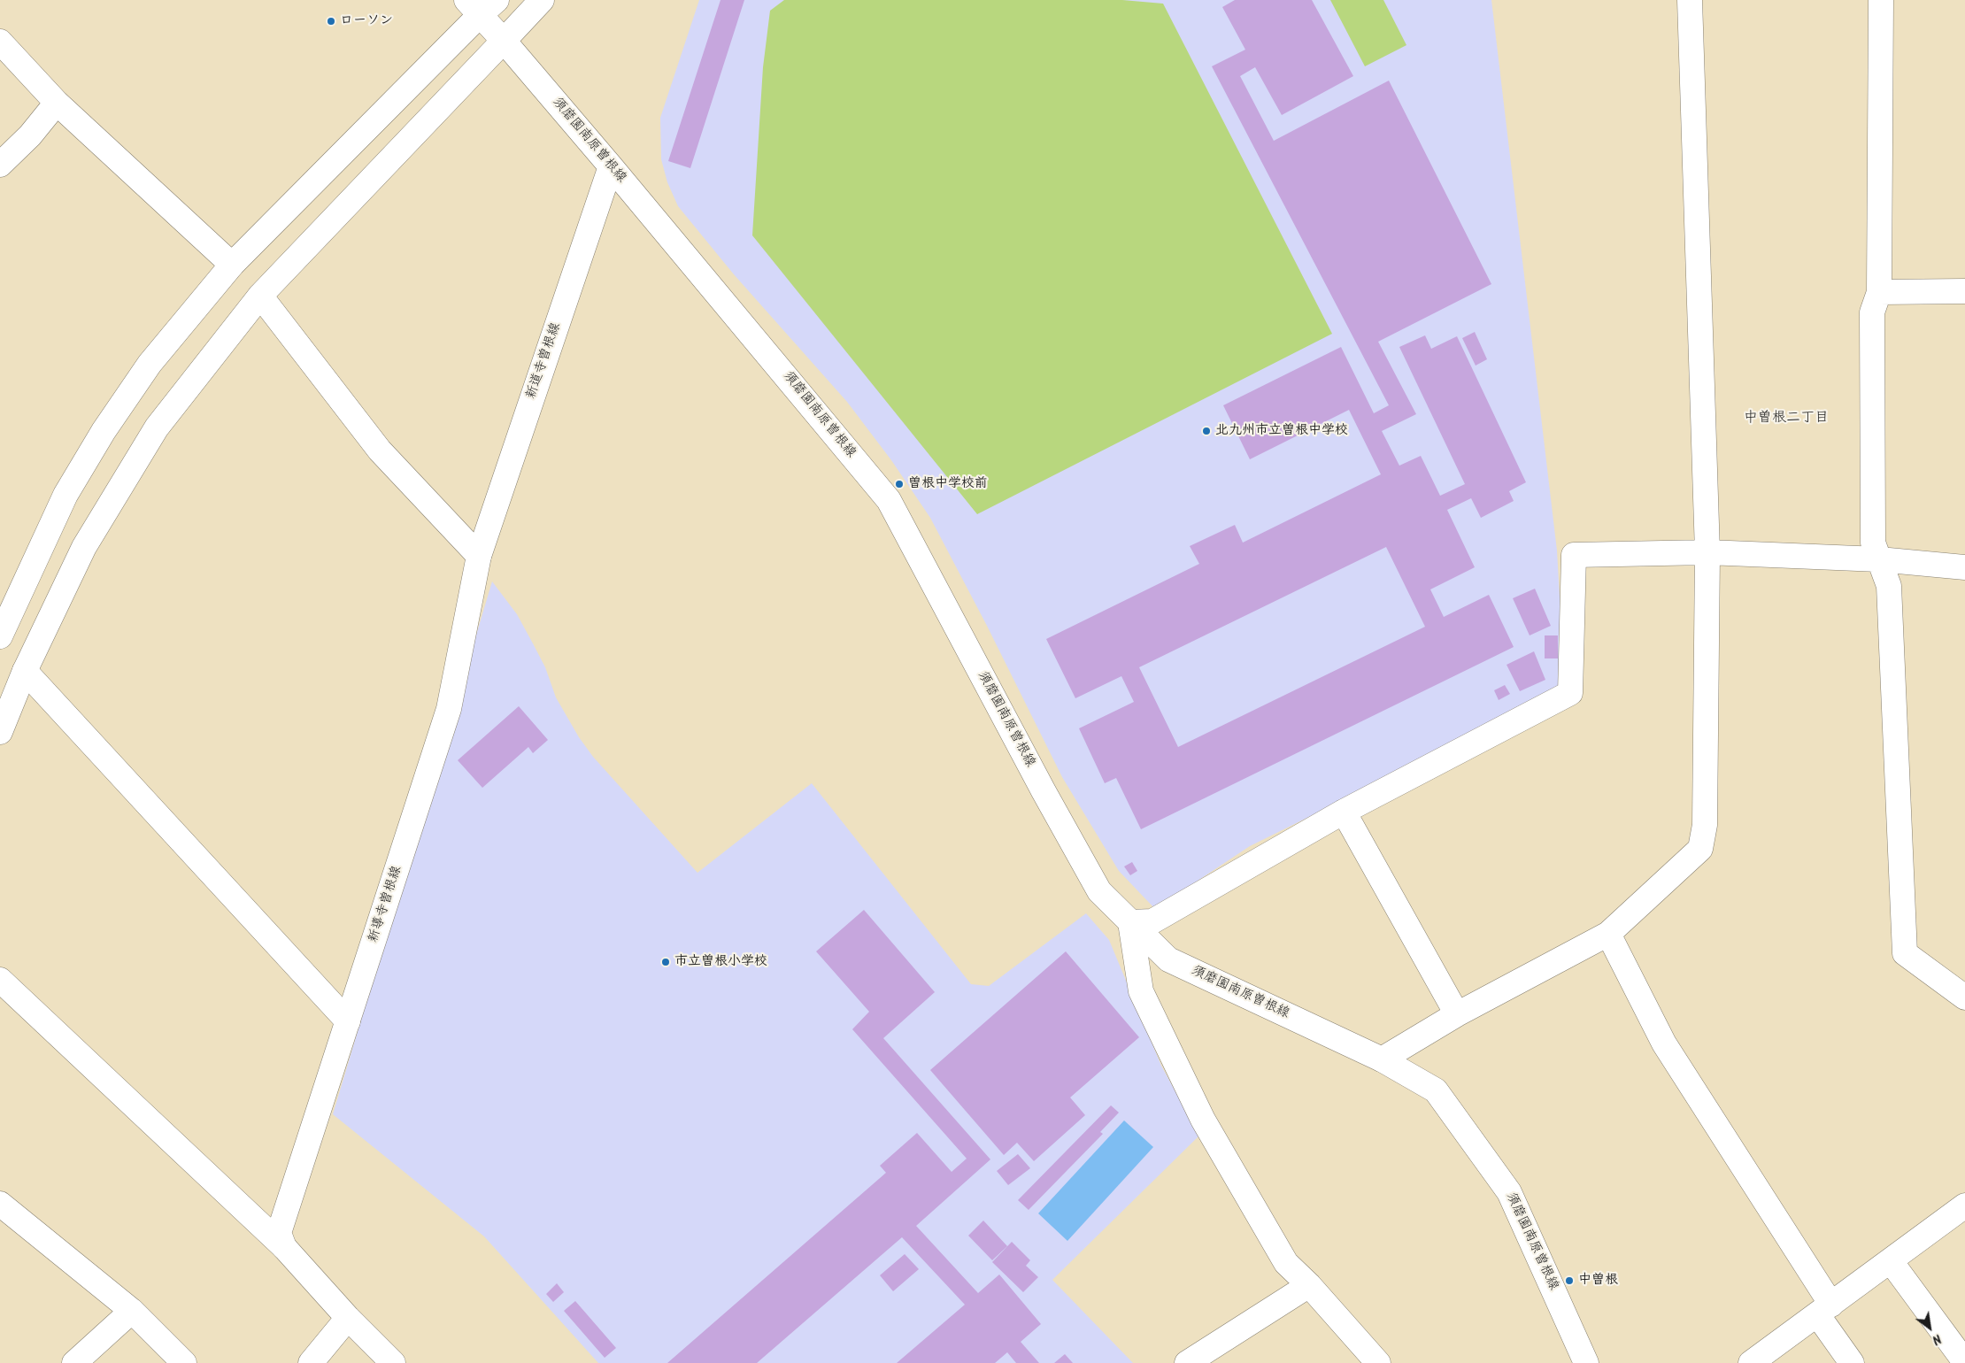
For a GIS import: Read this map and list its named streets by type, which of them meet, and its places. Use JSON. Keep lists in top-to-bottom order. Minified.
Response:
{"streets":{"street":["須磨園南原曽根線","新道寺曽根線","新導寺曽根線"]},"crossings":[["須磨園南原曽根線","新道寺曽根線"],["新道寺曽根線","新導寺曽根線"]],"districts":["中曽根二丁目"],"places":["ローソン","北九州市立曽根中学校","曽根中学校前","市立曽根小学校","中曽根"],"north":"bottom right"}
